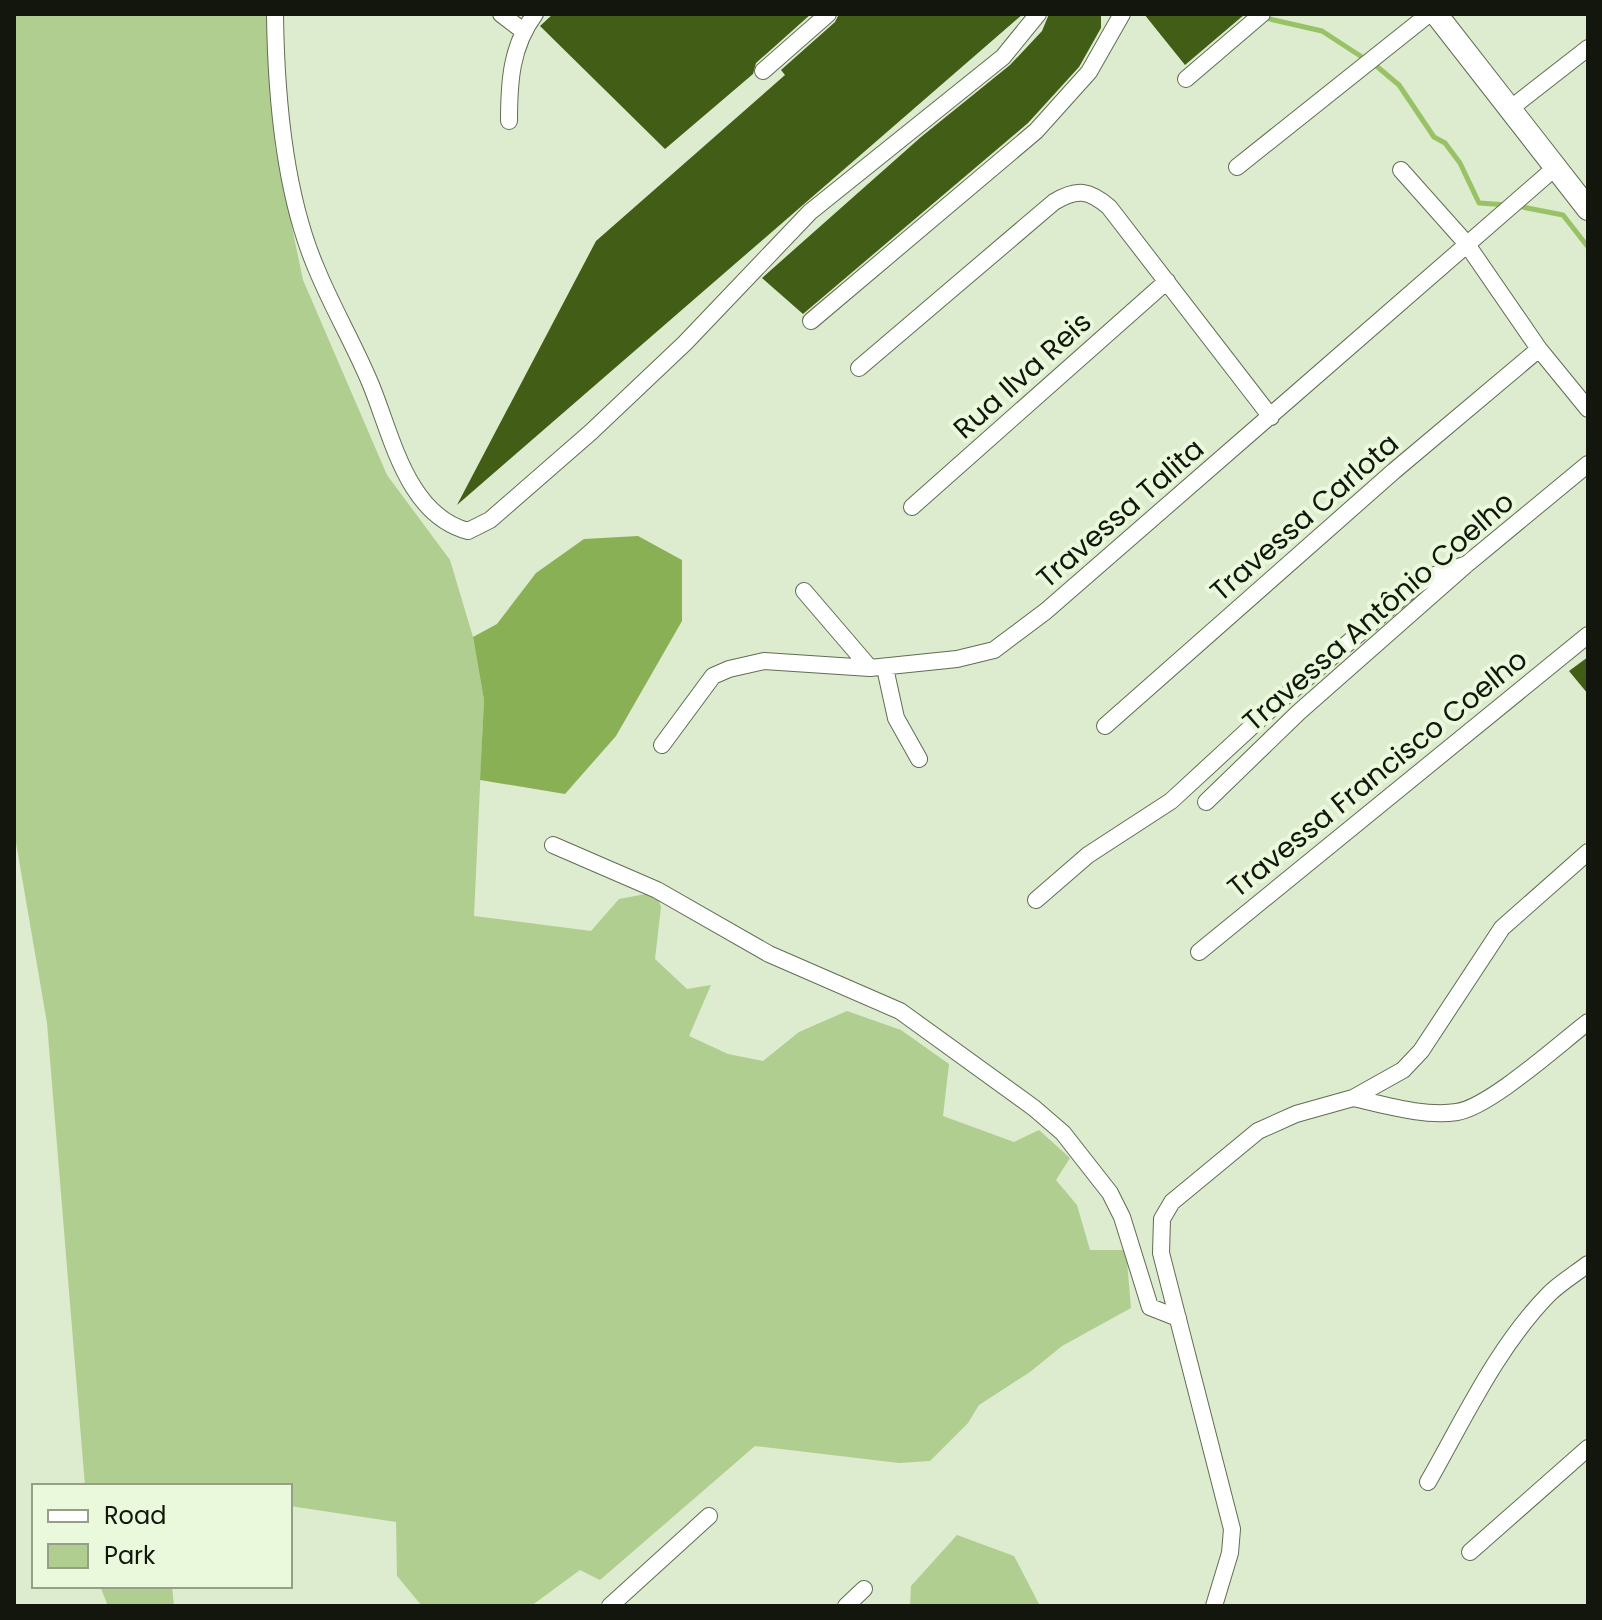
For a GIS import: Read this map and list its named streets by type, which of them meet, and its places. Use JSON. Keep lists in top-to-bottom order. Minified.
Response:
{"streets":{"street":["Rua Ilva Reis","Travessa Talita","Travessa Carlota","Travessa Antônio Coelho","Travessa Francisco Coelho"]},"legend":["Road","Park"]}
